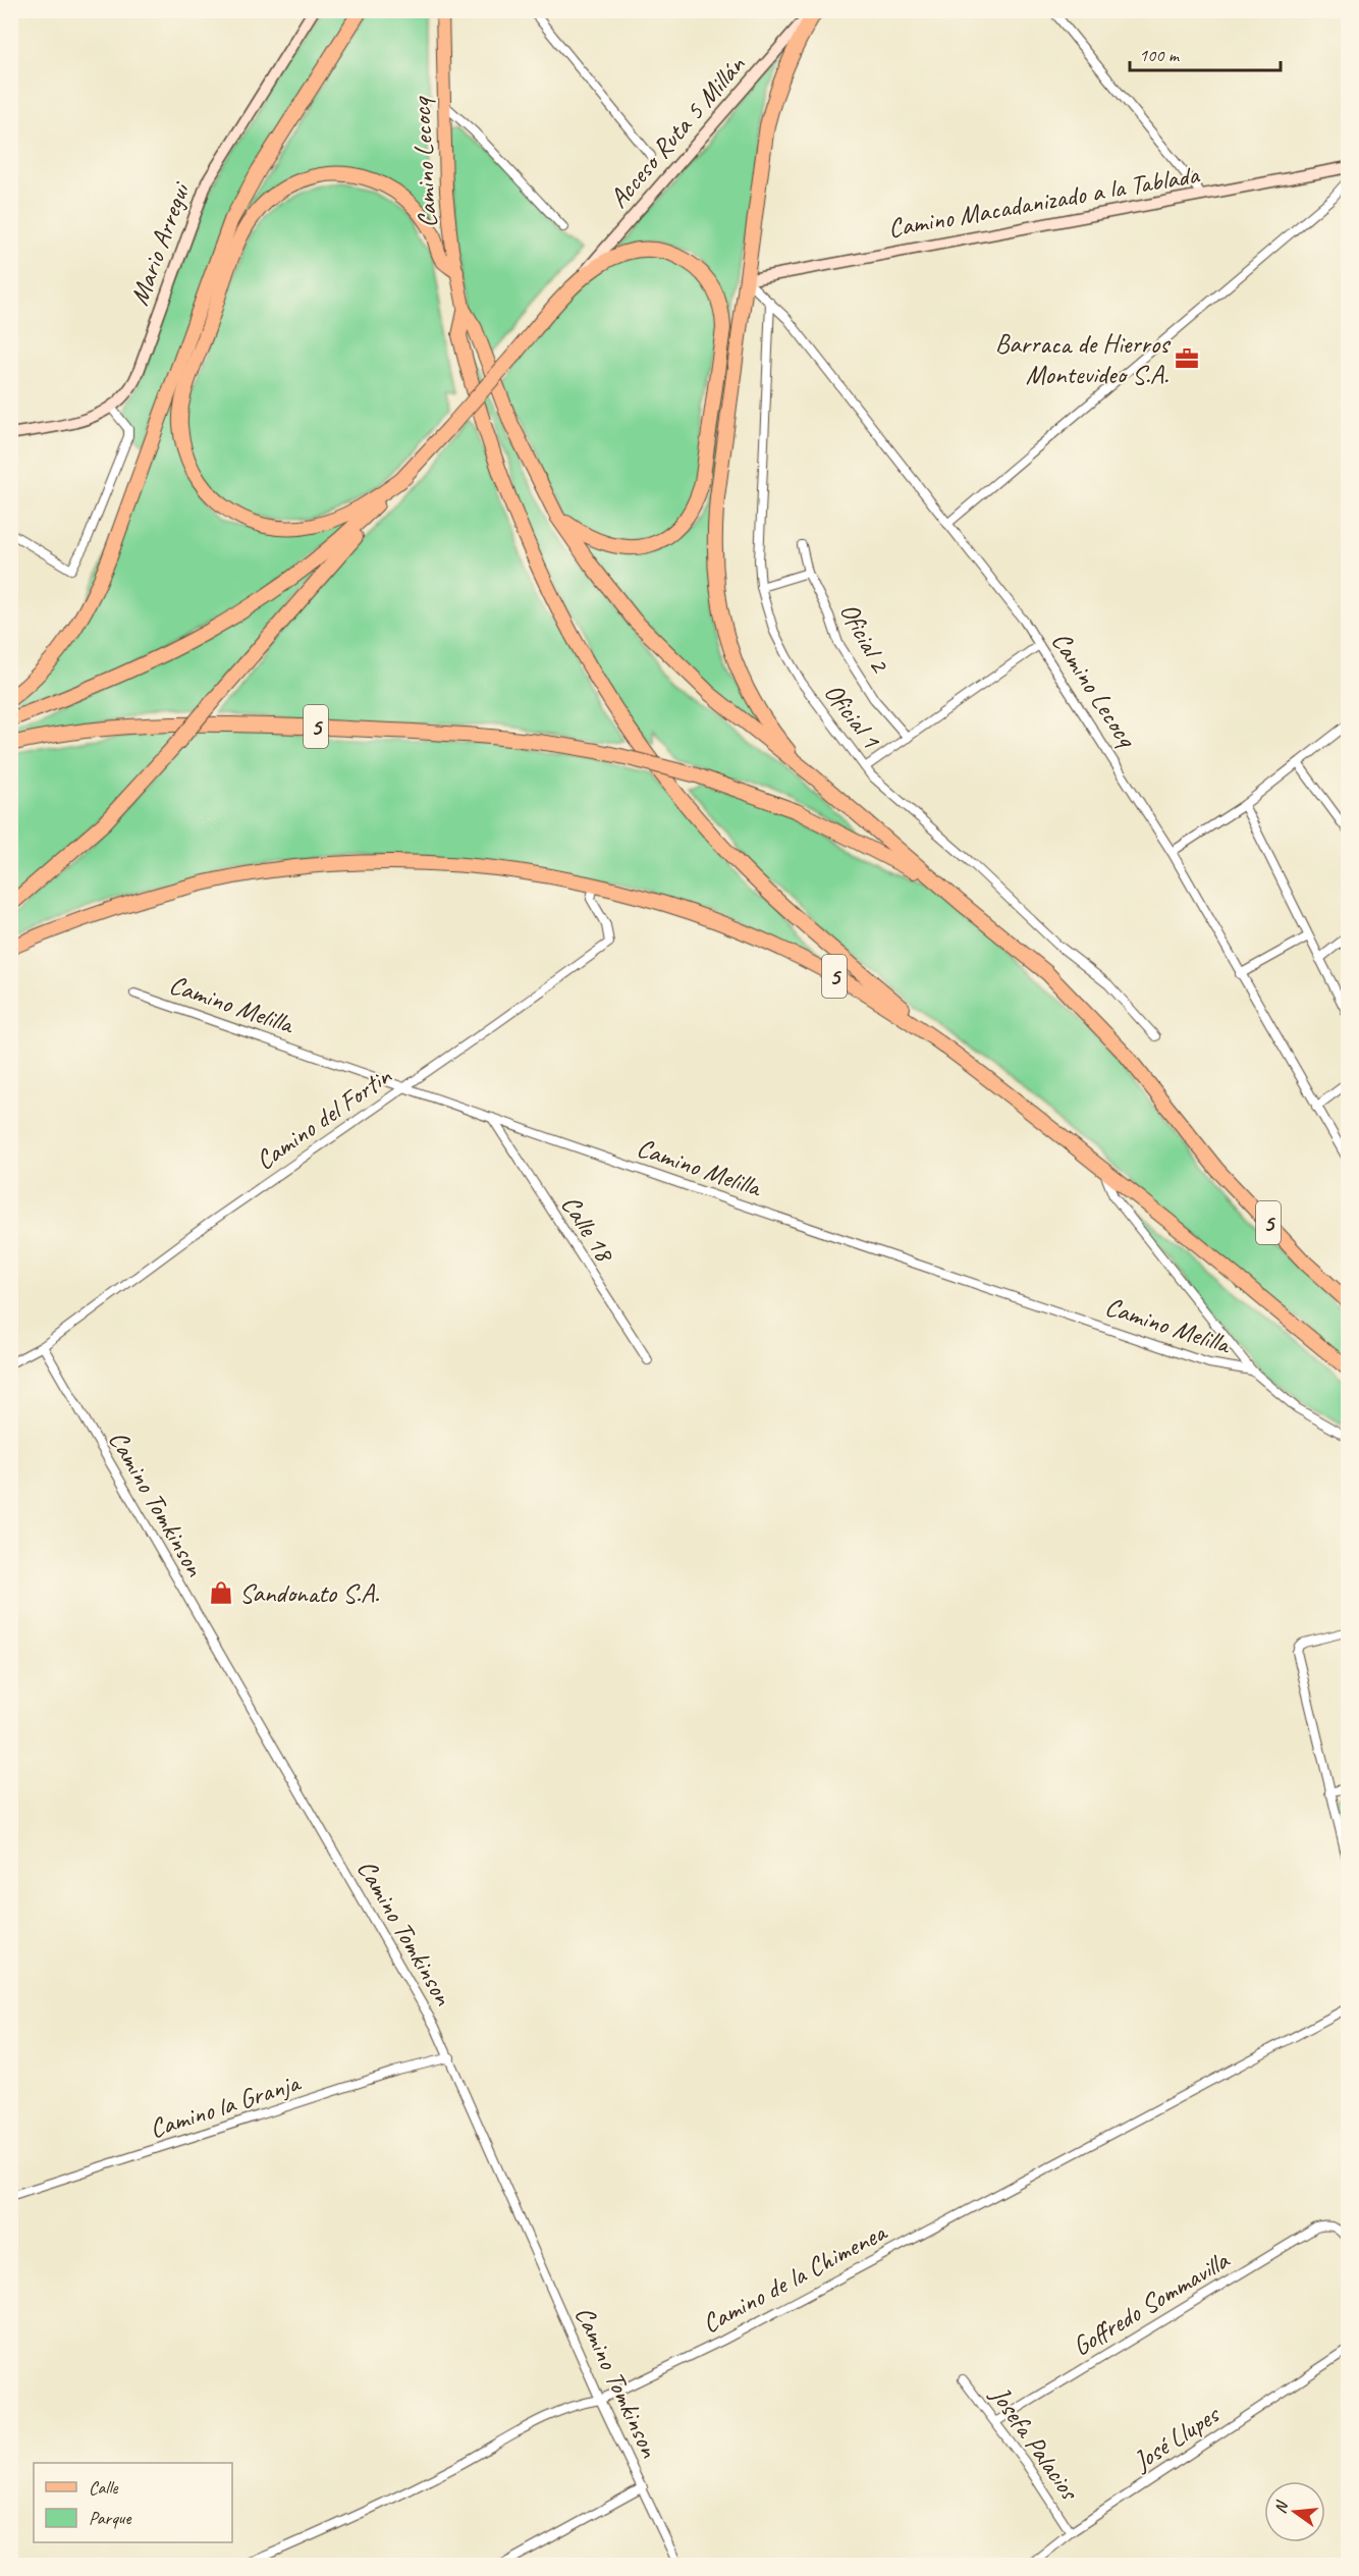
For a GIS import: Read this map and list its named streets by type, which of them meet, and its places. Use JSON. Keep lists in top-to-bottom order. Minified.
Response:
{"streets":{"highway":["5"],"main road":["Camino Lecocq"],"street":["Acceso Ruta 5 Millán","Camino Macadanizado a la Tablada","Mario Arregui","Oficial 2","Oficial 1","Camino Melilla","Camino del Fortin","Calle 18","Camino Tomkinson","Camino la Granja","Camino de la Chimenea","Goffredo Sommavilla","José Llupes","Josefa Palacios"]},"crossings":[["Camino Lecocq","Camino Macadanizado a la Tablada"],["Camino Lecocq","Oficial 1"],["5","Camino Melilla"],["5","Camino del Fortin"],["Camino Melilla","Camino del Fortin"],["Camino Melilla","Calle 18"],["Camino del Fortin","Camino Tomkinson"],["Camino Tomkinson","Camino la Granja"],["Camino Tomkinson","Camino de la Chimenea"],["Goffredo Sommavilla","Josefa Palacios"],["José Llupes","Josefa Palacios"]],"places":{"office":["Barraca de Hierros Montevideo S.A."],"shop":["Sandonato S.A."]},"legend":["Calle","Parque"],"scale_bar":"100 m","north":"left"}
